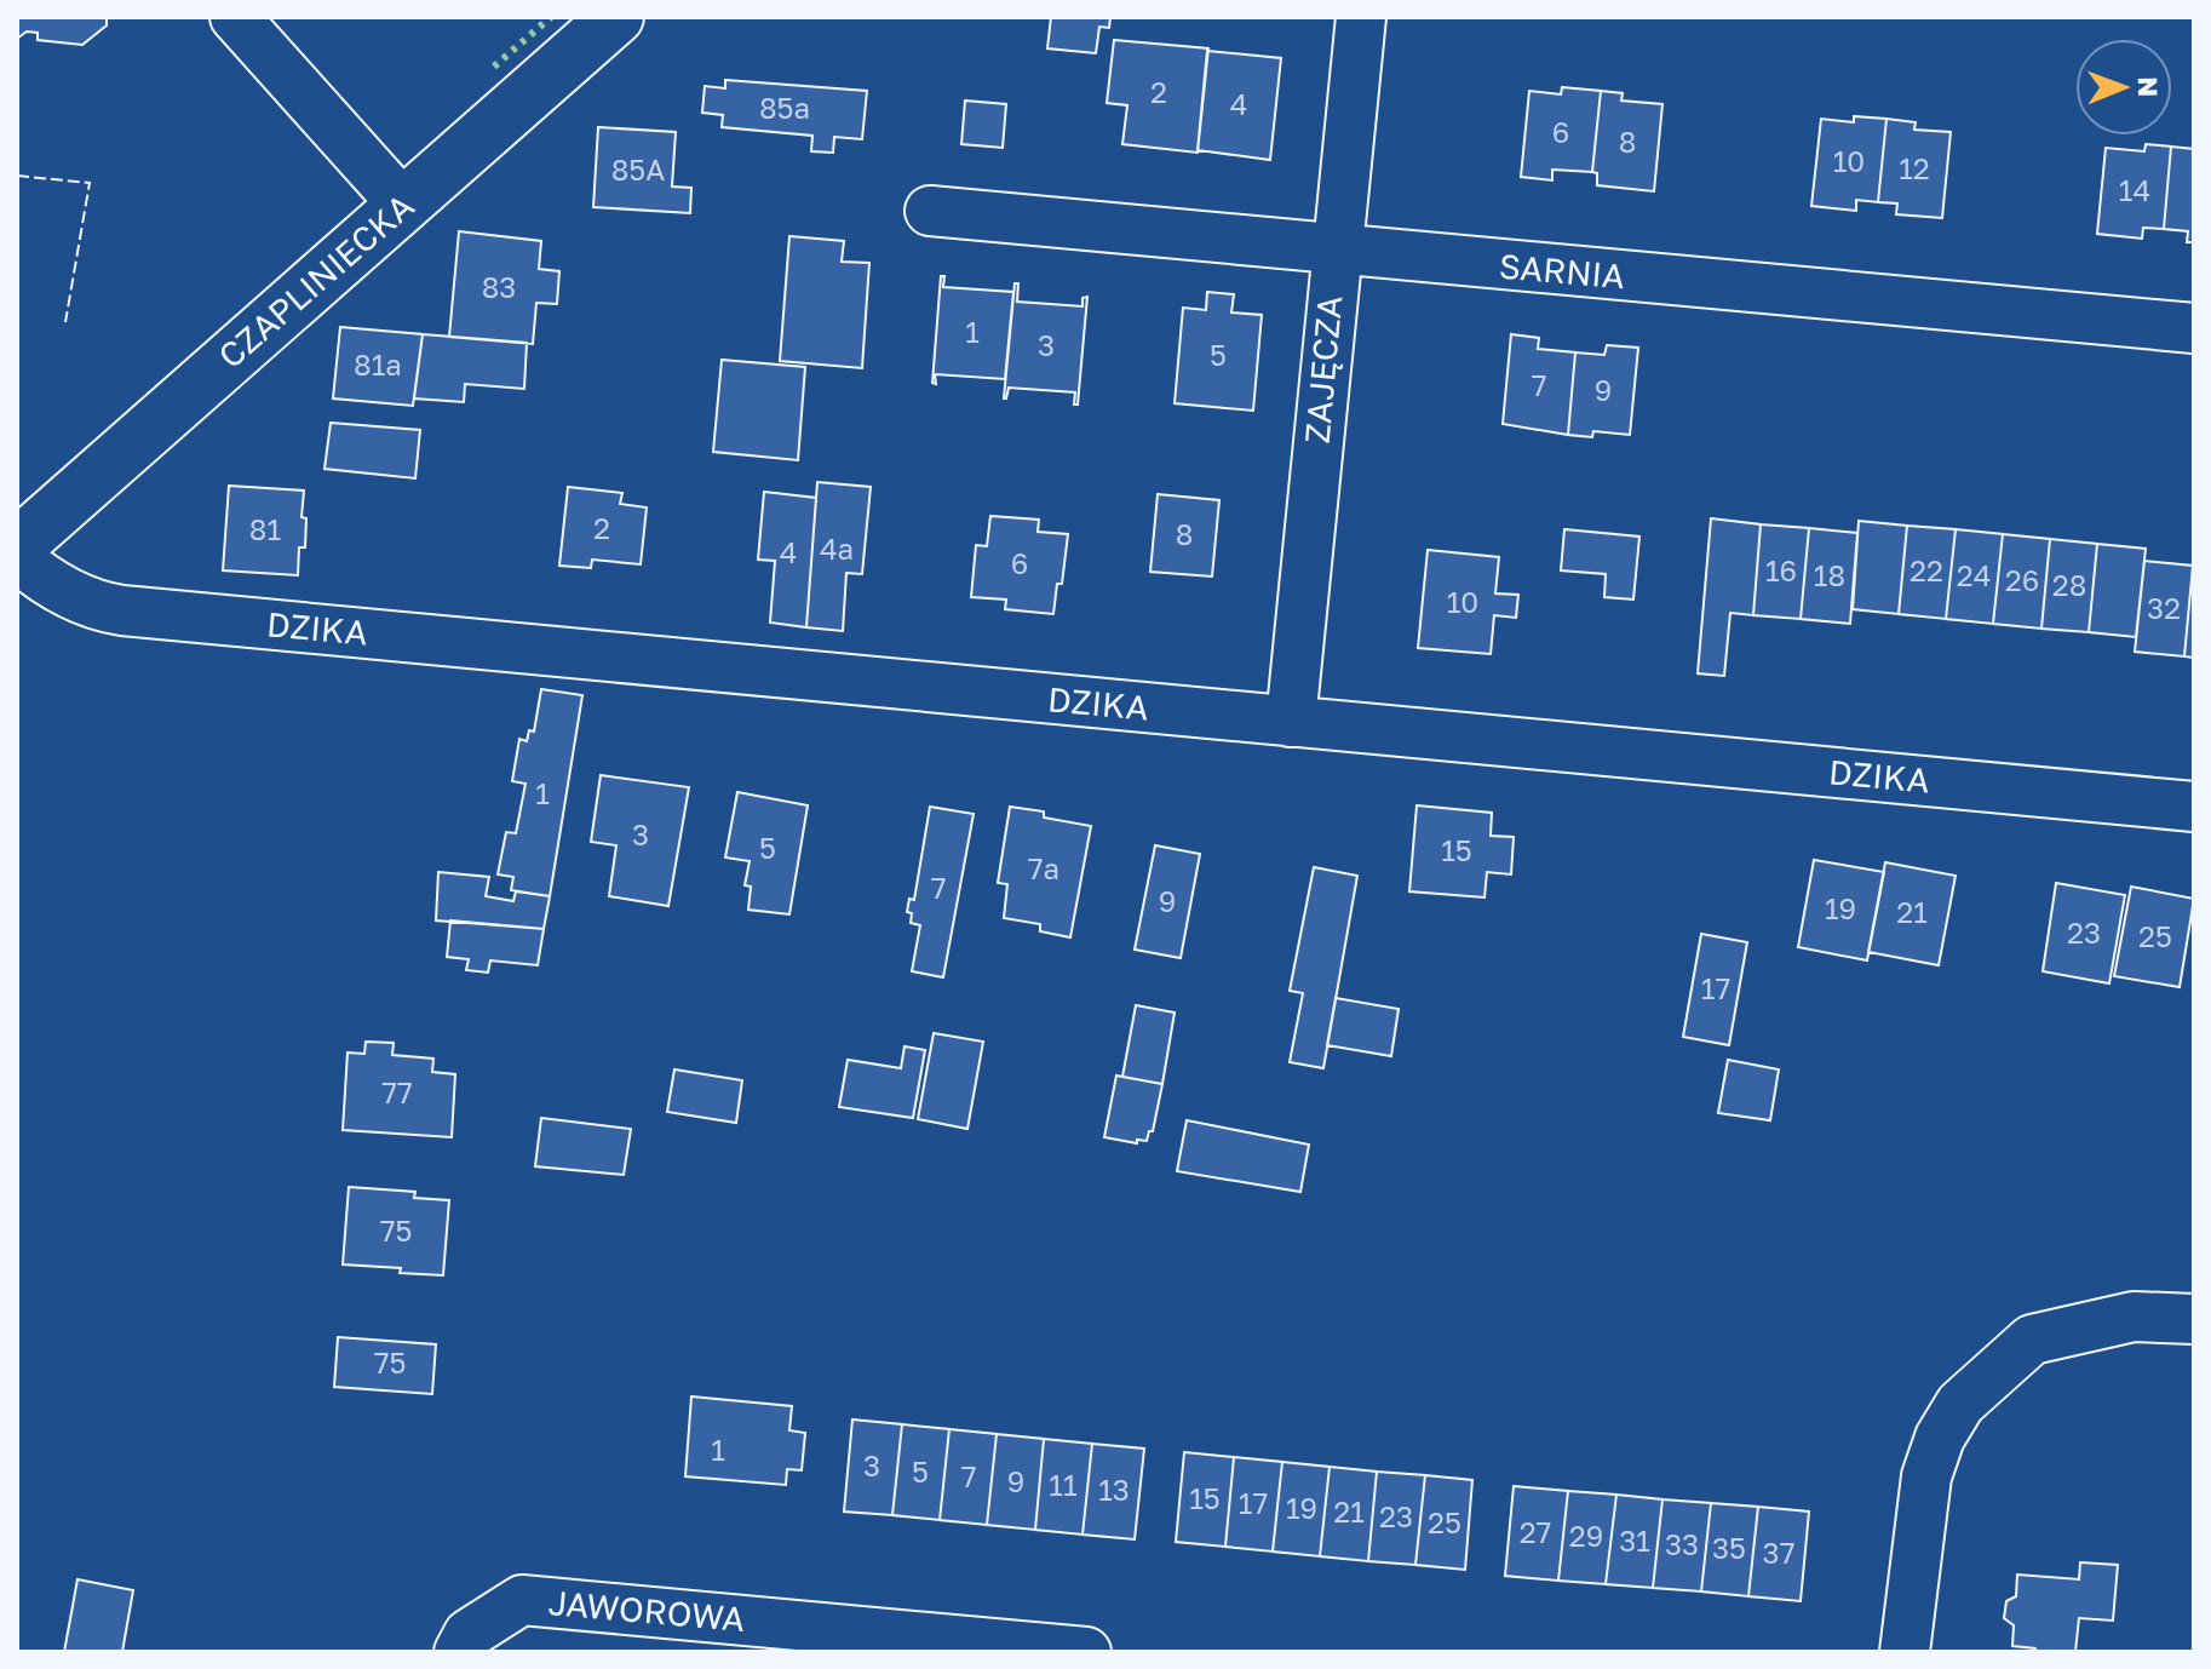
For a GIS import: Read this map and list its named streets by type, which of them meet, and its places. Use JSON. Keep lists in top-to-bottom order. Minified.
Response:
{"streets":{"main road":["CZAPLINIECKA"],"street":["SARNIA","ZAJĘCZA","DZIKA","JAWOROWA"]},"crossings":[["SARNIA","ZAJĘCZA"],["ZAJĘCZA","DZIKA"]],"house_numbers":["2","4","85a","6","8","10","12","85A","14","83","1","3","5","81a","7","9","2","81","8","4a","4","6","16","22","18","24","26","28","10","32","1","3","5","15","7a","7","9","19","21","23","25","17","77","75","75","1","3","5","7","9","11","13","15","17","19","21","23","25","27","29","31","33","35","37"],"north":"right"}
